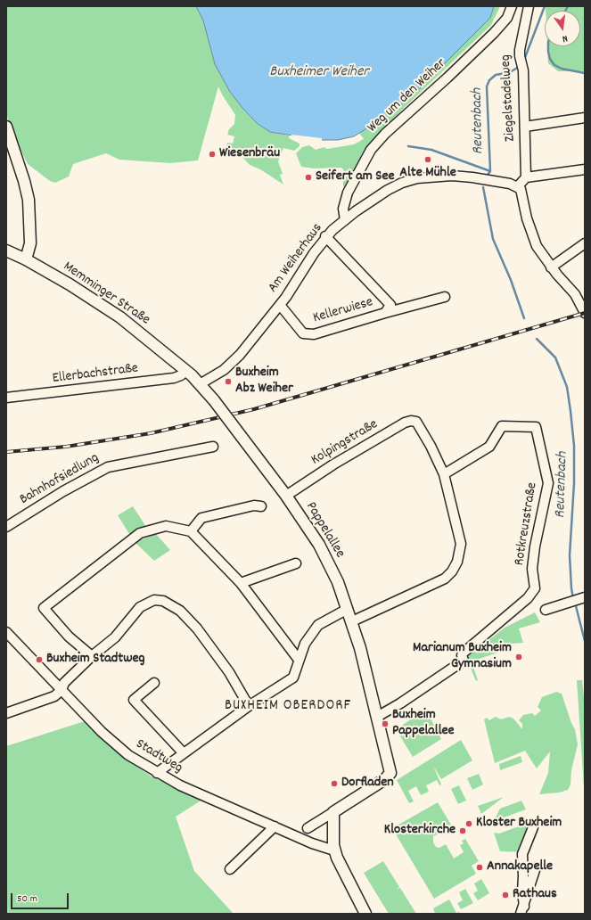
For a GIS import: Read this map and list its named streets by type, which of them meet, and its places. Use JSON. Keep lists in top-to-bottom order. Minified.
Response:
{"streets":{"street":["Weg um den Weiher","Ziegelstadelweg","Am Weiherhaus","Memminger Straße","Kellerwiese","Ellerbachstraße","Kolpingstraße","Bahnhofsiedlung","Rotkreuzstraße","Pappelallee","Stadtweg"]},"crossings":[["Weg um den Weiher","Am Weiherhaus"],["Am Weiherhaus","Memminger Straße"],["Am Weiherhaus","Kellerwiese"],["Am Weiherhaus","Pappelallee"],["Memminger Straße","Ellerbachstraße"],["Memminger Straße","Pappelallee"],["Kolpingstraße","Rotkreuzstraße"],["Kolpingstraße","Pappelallee"],["Rotkreuzstraße","Pappelallee"]],"districts":["BUXHEIM OBERDORF"],"water":["Buxheimer Weiher","Reutenbach"],"places":["Wiesenbräu","Alte Mühle","Seifert am See","Buxheim Abz Weiher","Marianum Buxheim Gymnasium","Buxheim Stadtweg","Buxheim Pappelallee","Dorfladen","Kloster Buxheim","Klosterkirche","Annakapelle","Rathaus"],"scale_bar":"50 m","north":"bottom"}
